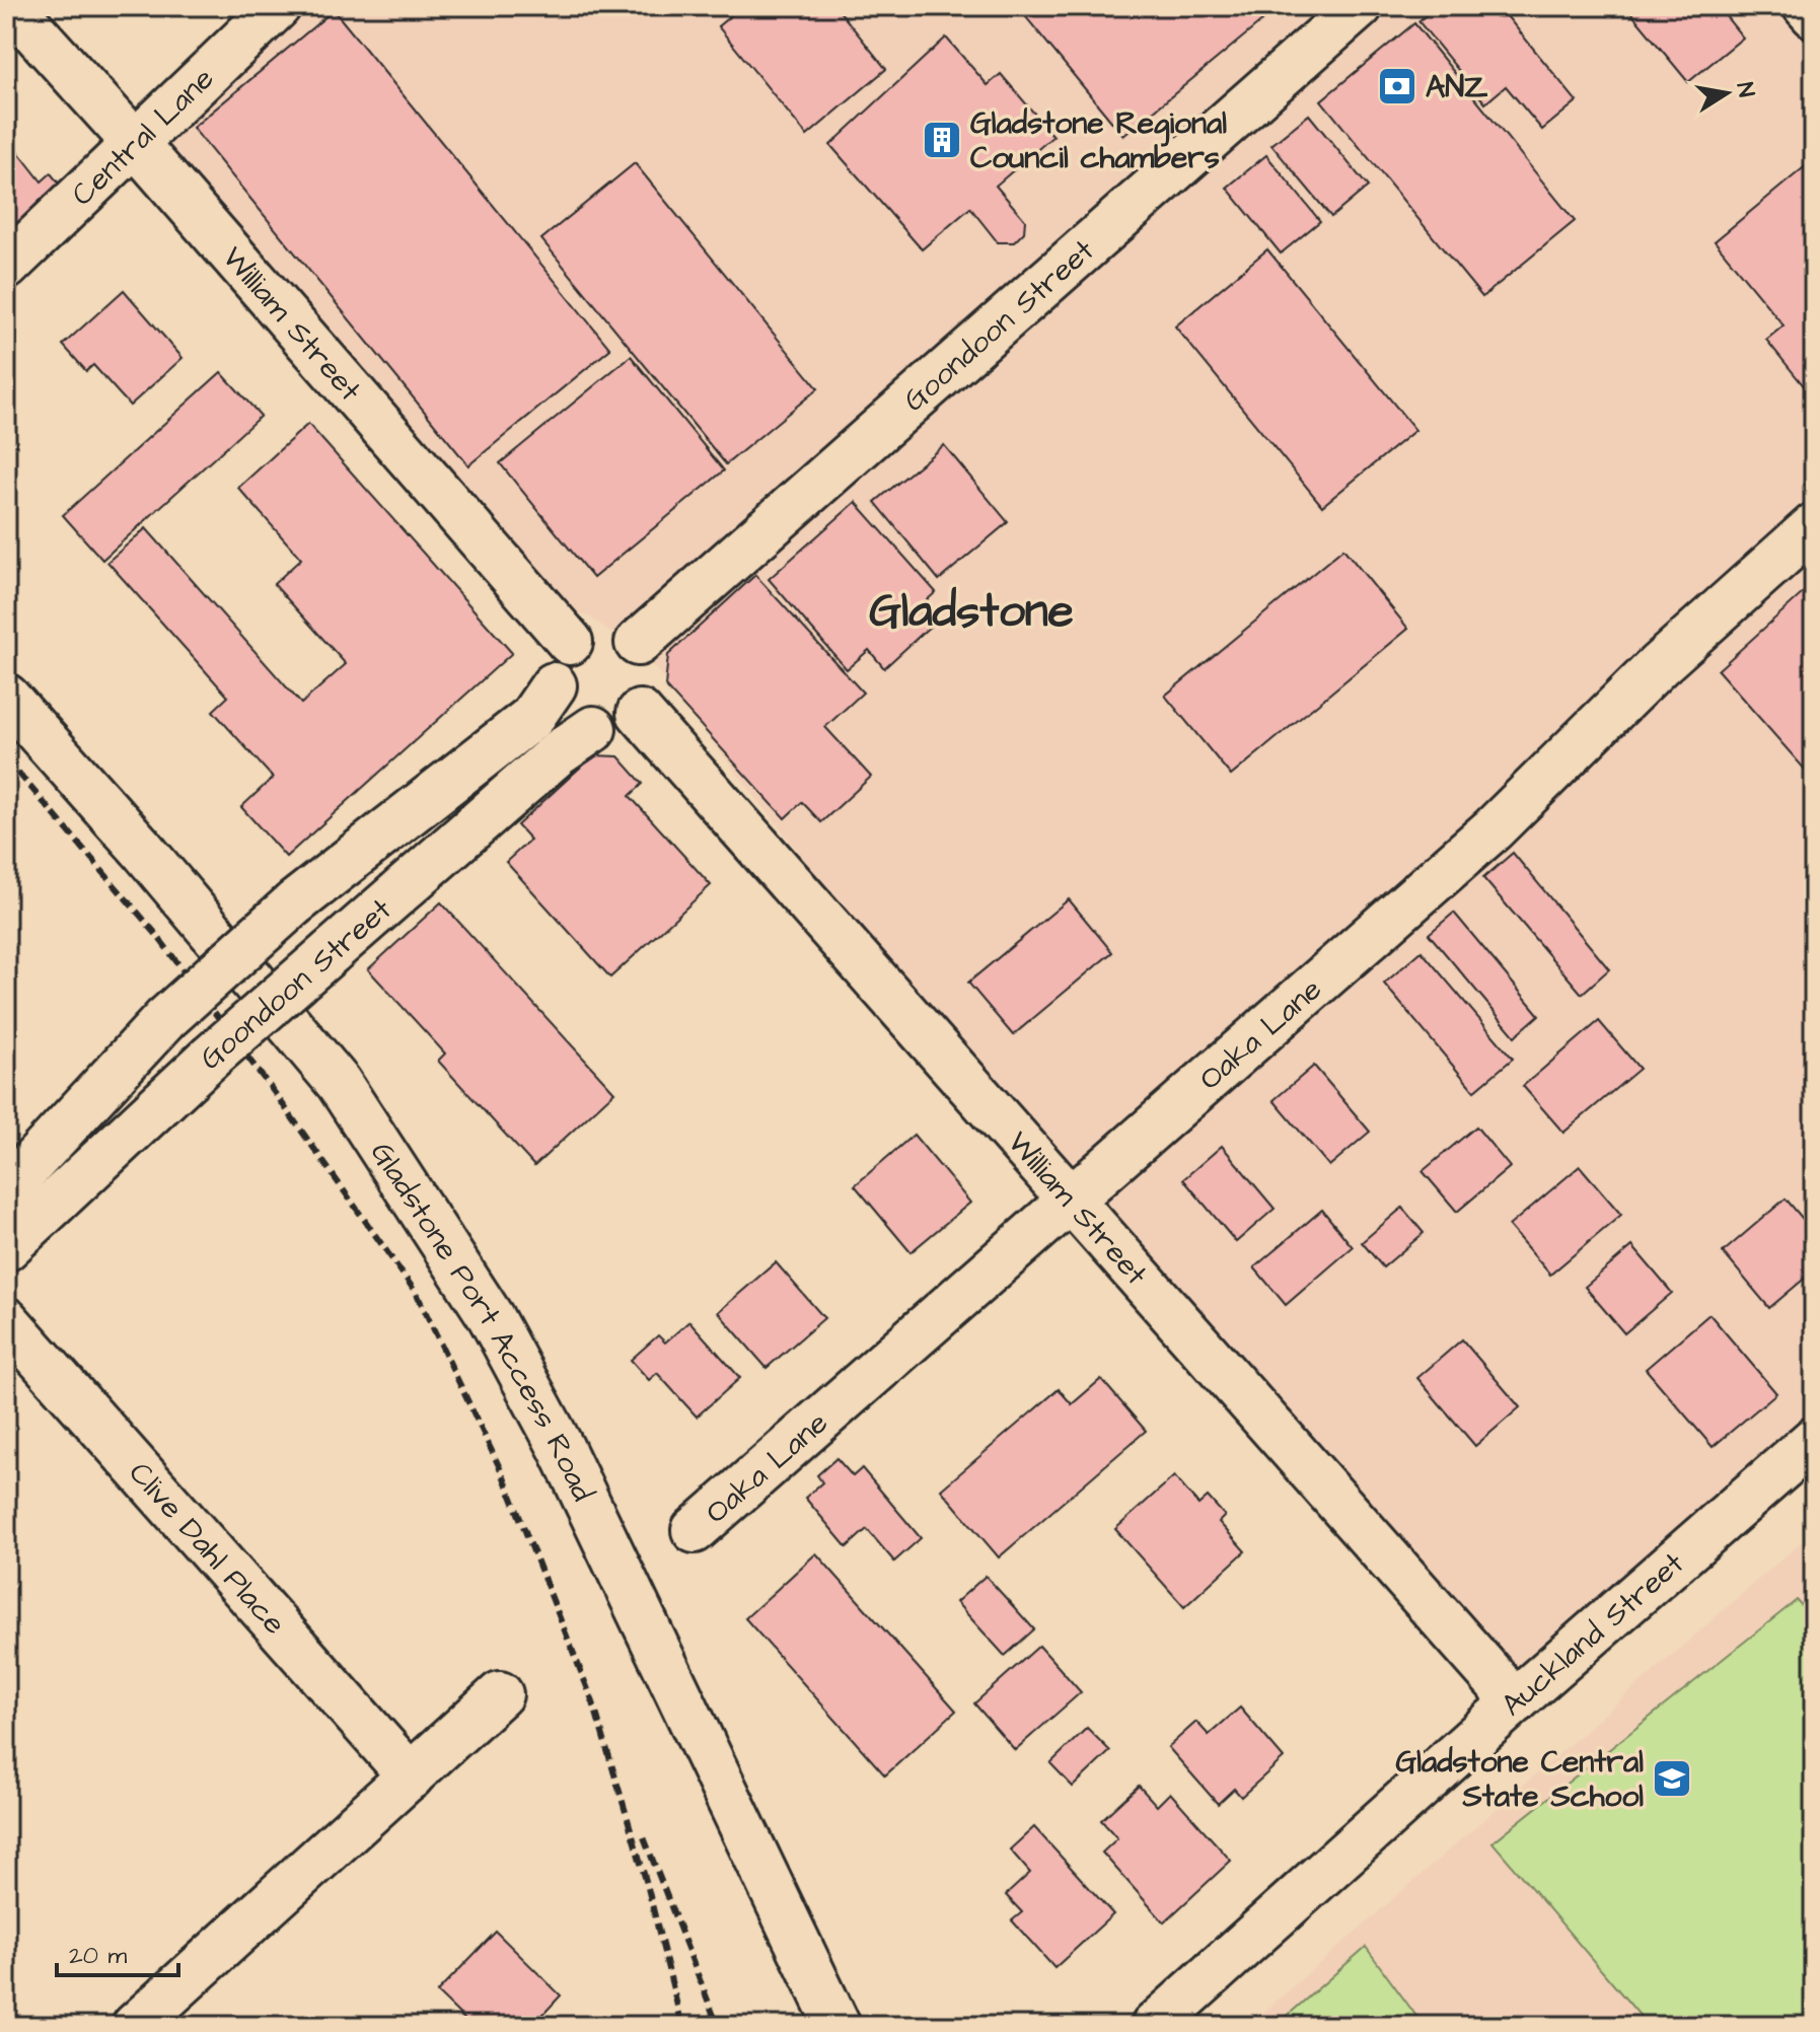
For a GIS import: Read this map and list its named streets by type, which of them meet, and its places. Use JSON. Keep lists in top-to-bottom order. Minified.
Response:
{"streets":{"street":["Central Lane","William Street","Goondoon Street","Oaka Lane","Gladstone Port Access Road","Clive Dahl Place","Auckland Street"]},"crossings":[["Central Lane","William Street"],["William Street","Goondoon Street"],["William Street","Oaka Lane"],["William Street","Auckland Street"]],"districts":["Gladstone"],"places":{"bank":["ANZ"],"building":["Gladstone Regional Council chambers"],"school or university":["Gladstone Central State School"]},"scale_bar":"20 m","north":"right"}
